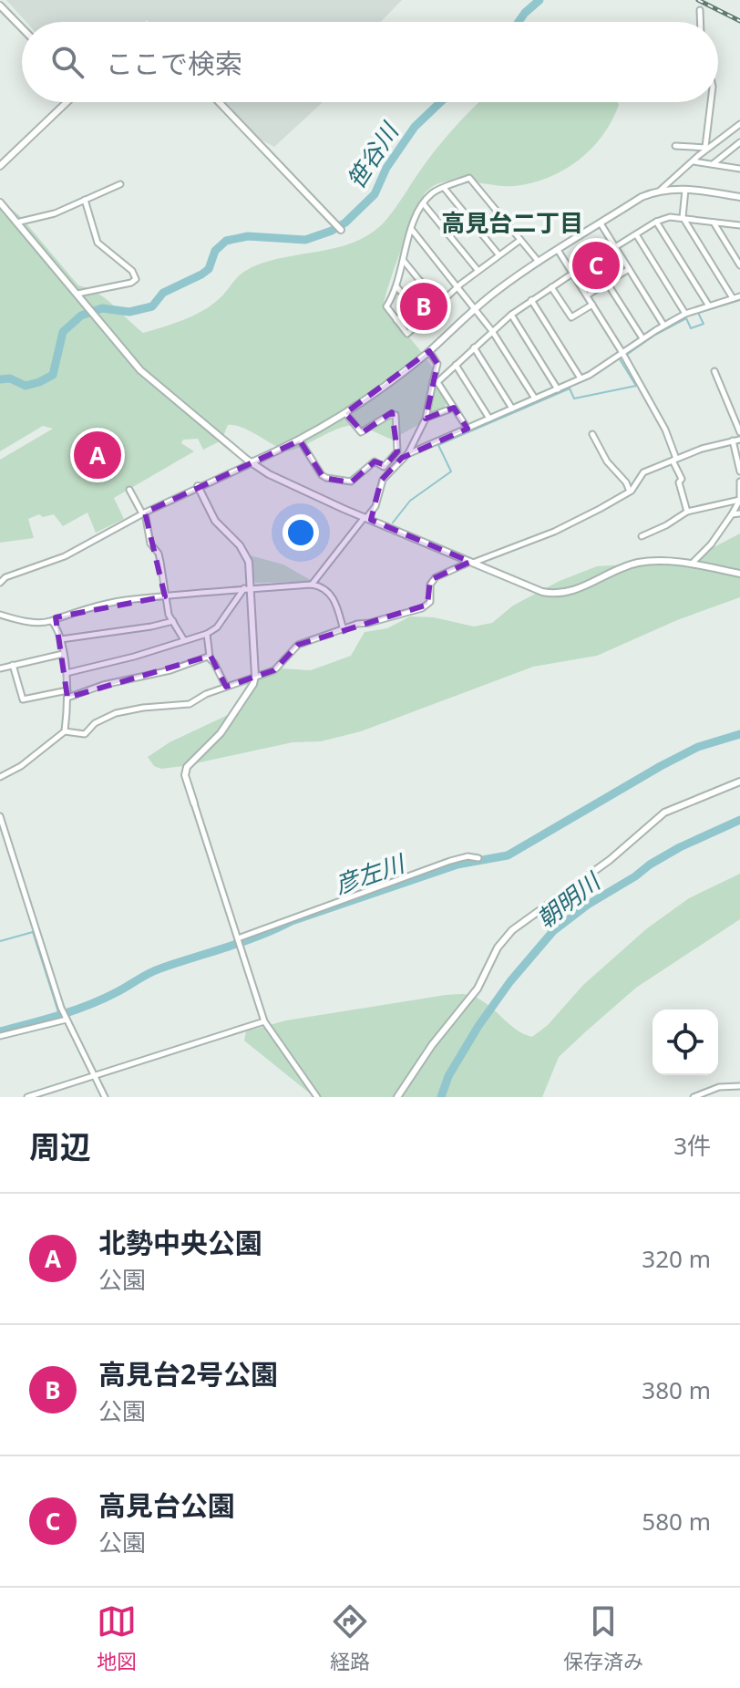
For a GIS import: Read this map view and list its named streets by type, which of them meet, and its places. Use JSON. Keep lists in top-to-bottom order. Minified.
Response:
{"districts":["高見台二丁目"],"water":["笹谷川","彦左川","朝明川"],"page":{"search":"ここで検索","pins":["C","B","A"],"heading":["周辺","3件"],"list":[{"mark":"A","name":"北勢中央公園","note":"公園","value":"320 m"},{"mark":"B","name":"高見台2号公園","note":"公園","value":"380 m"},{"mark":"C","name":"高見台公園","note":"公園","value":"580 m"}],"nav":["地図","経路","保存済み"]}}
